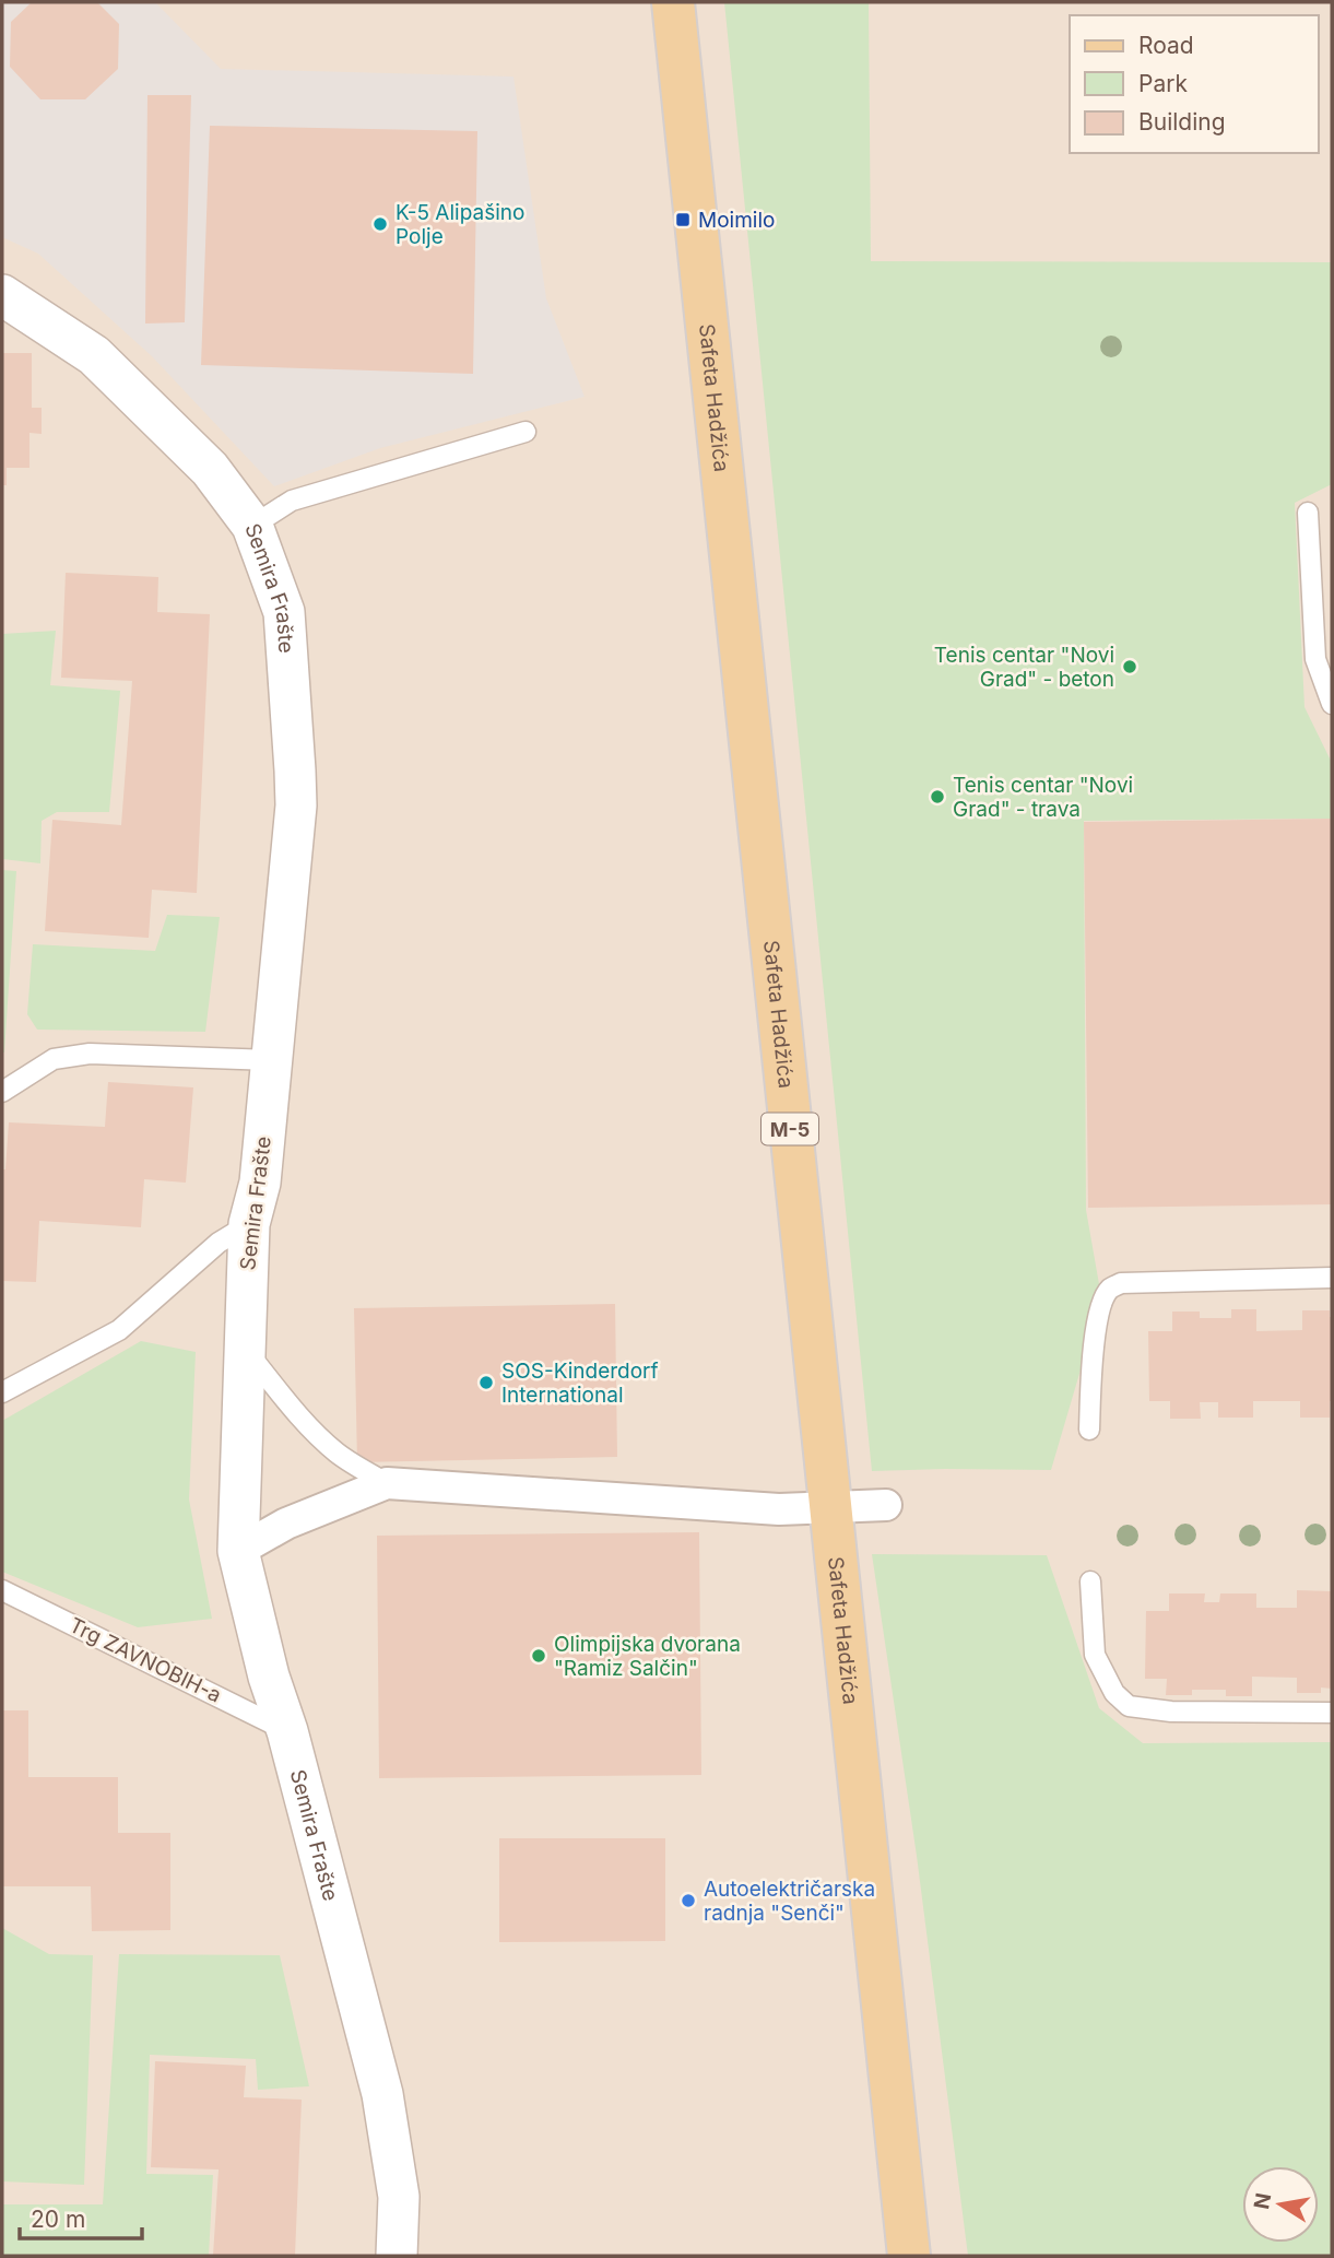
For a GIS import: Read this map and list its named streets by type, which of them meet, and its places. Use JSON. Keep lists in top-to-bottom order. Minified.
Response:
{"streets":{"main road":["Safeta Hadžića","M-5"],"street":["Semira Frašte"],"lane":["Trg ZAVNOBIH-a"]},"crossings":[["Semira Frašte","Trg ZAVNOBIH-a"]],"places":{"transit":["Moimilo"],"other":["K-5 Alipašino Polje","Tenis centar \"Novi Grad\" - beton","Tenis centar \"Novi Grad\" - trava","SOS-Kinderdorf International","Olimpijska dvorana \"Ramiz Salčin\"","Autoelektričarska radnja \"Senči\""]},"legend":["Road","Park","Building"],"scale_bar":"20 m","north":"left"}
